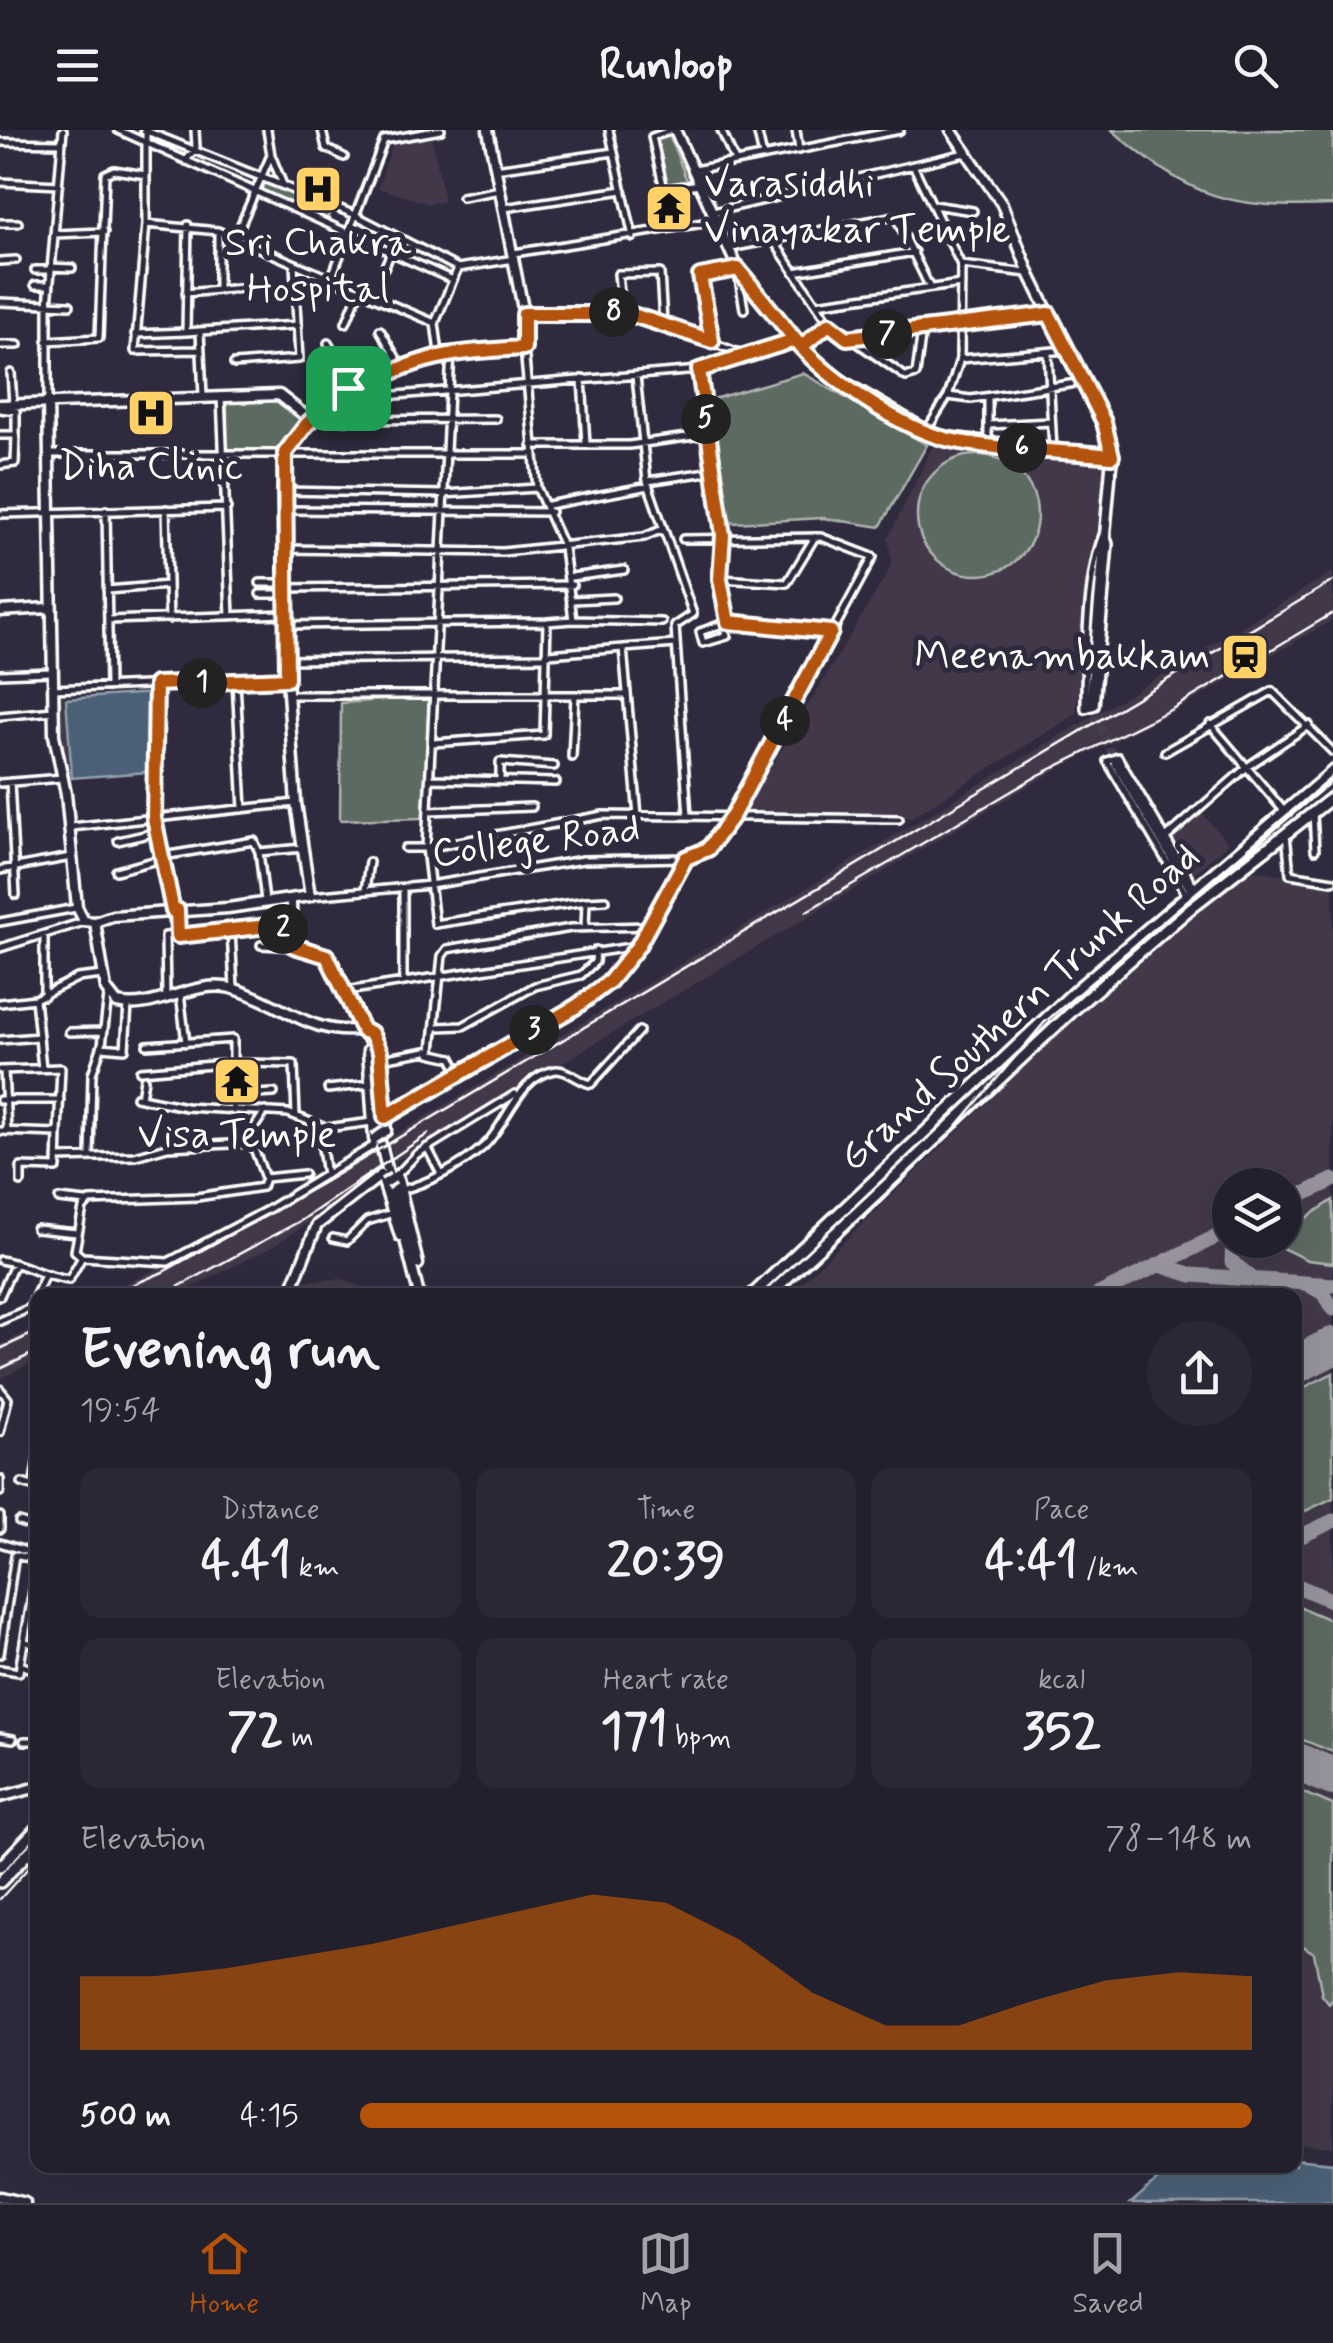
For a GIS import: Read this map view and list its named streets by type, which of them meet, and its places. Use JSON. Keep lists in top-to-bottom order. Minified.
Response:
{"streets":{"main road":["Grand Southern Trunk Road"],"street":["College Road"]},"places":{"hospital":["Sri Chakra Hospital","Diha Clinic"],"temple":["Varasiddhi Vinayakar Temple","Visa Temple"],"station":["Meenambakkam"]},"page":{"header":"Runloop","pins":["8","7","5","6","1","4","2","3"],"heading":["Evening run","19:54"],"stats":[["Distance","4.41 km"],["Time","20:39"],["Pace","4:41 /km"],["Elevation","72 m"],["Heart rate","171 bpm"],["kcal","352"]],"chart":["Elevation","78–148 m"],"list":[{"name":"500 m","note":"4:15"}],"tabs":["Home","Map","Saved"]}}
